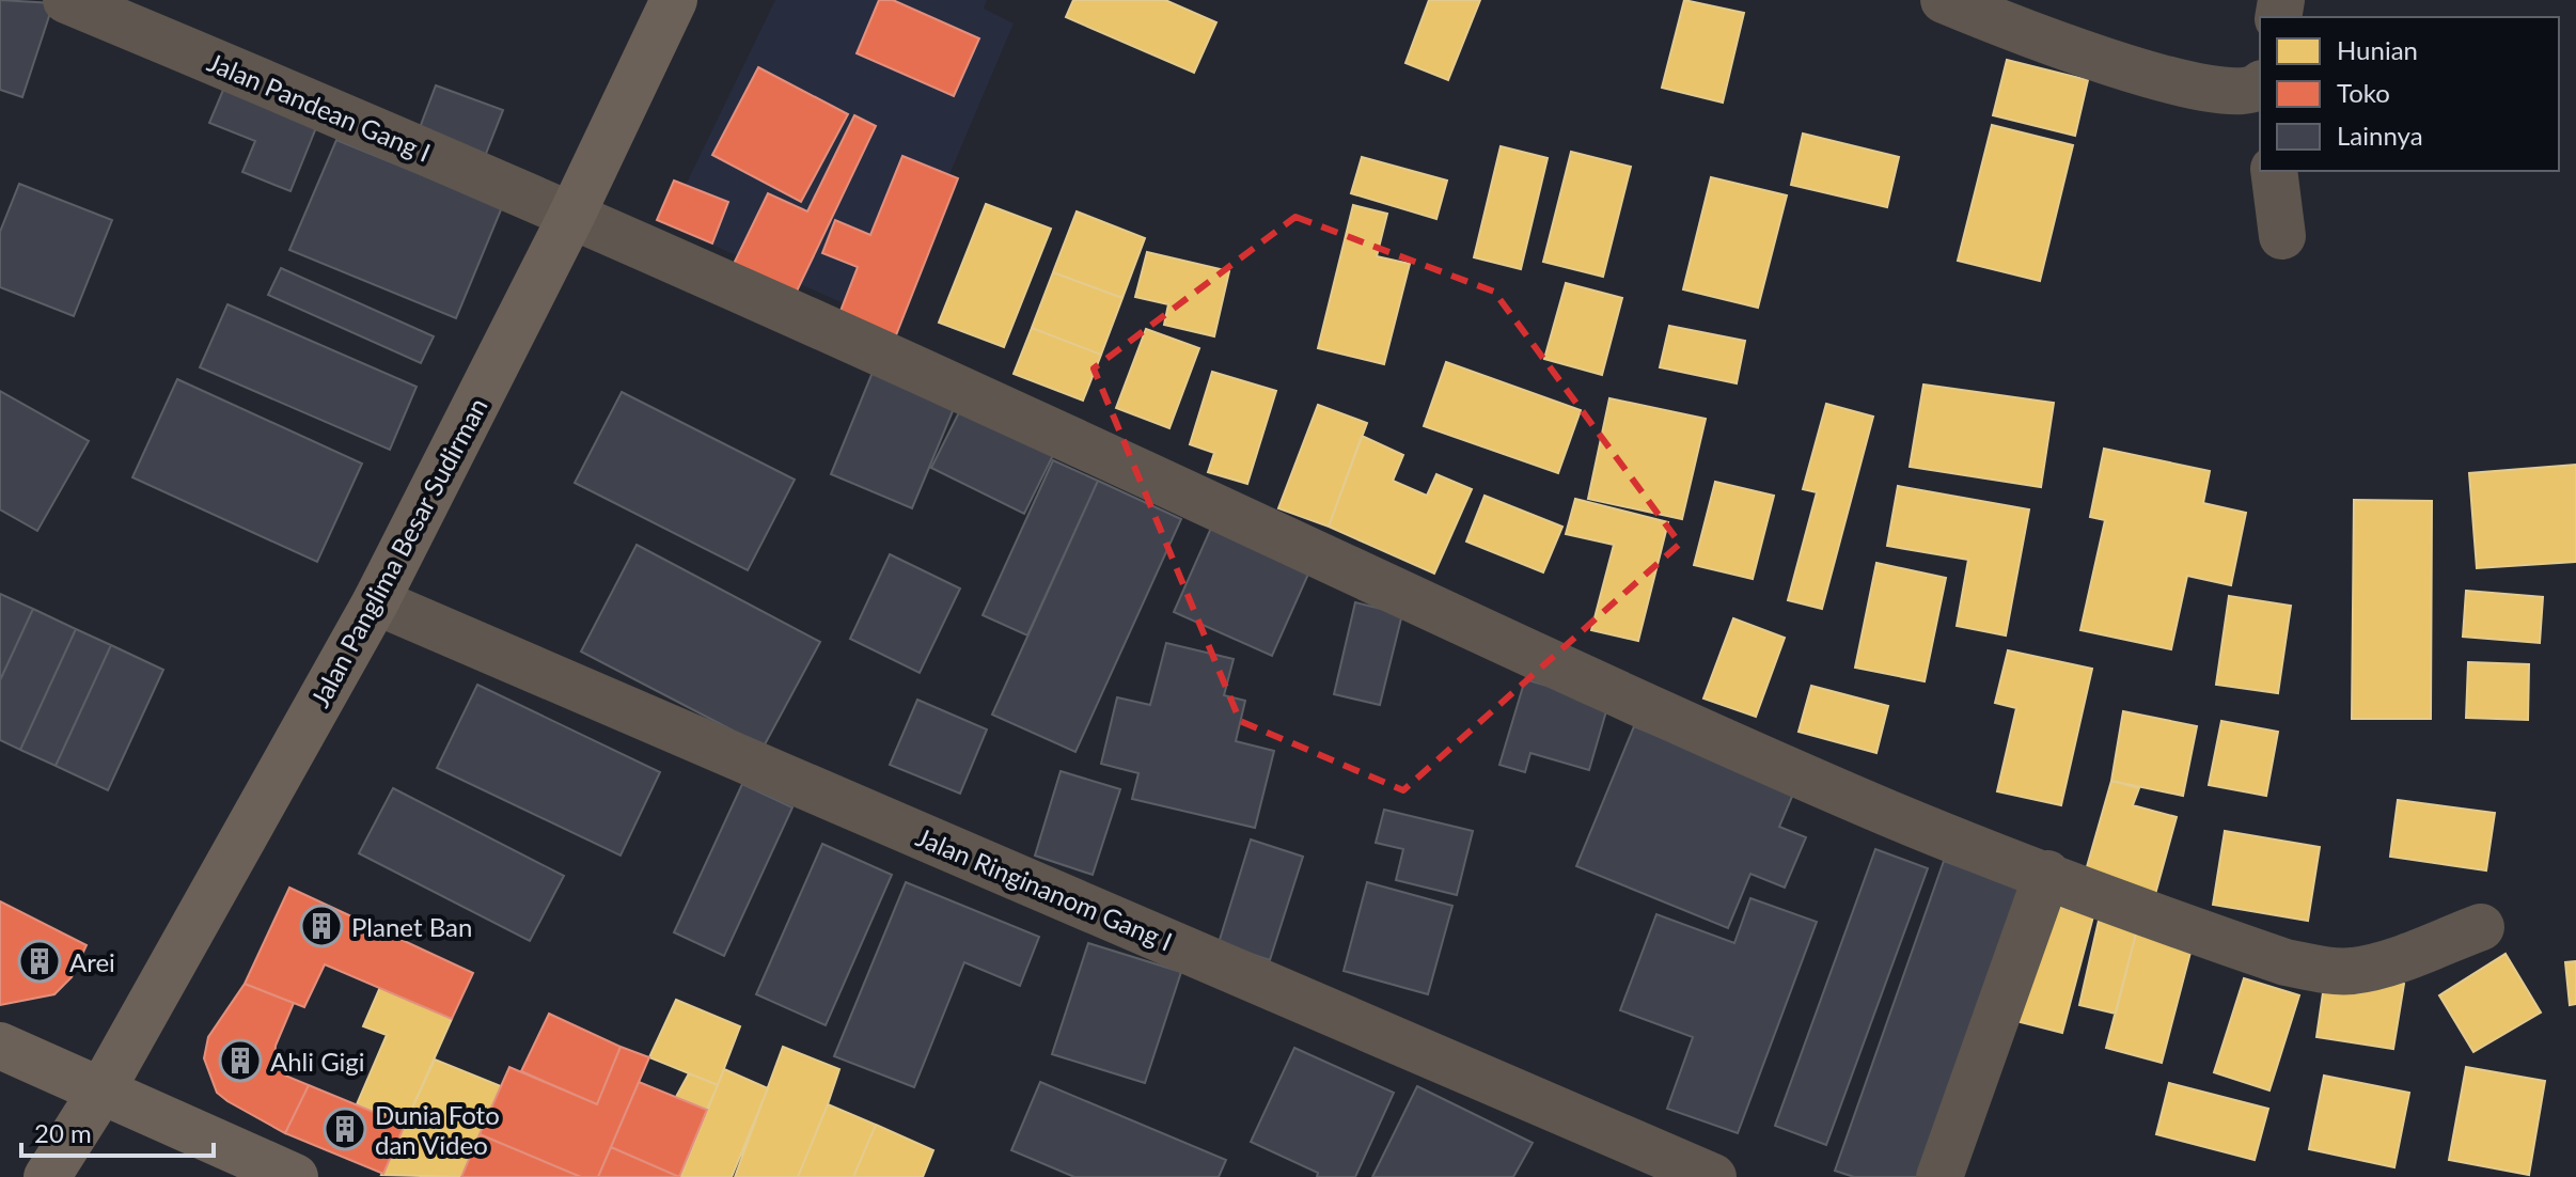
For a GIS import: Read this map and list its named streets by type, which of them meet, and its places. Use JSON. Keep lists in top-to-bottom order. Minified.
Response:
{"streets":{"main road":["Jalan Panglima Besar Sudirman"],"street":["Jalan Pandean Gang I","Jalan Ringinanom Gang I"]},"crossings":[["Jalan Pandean Gang I","Jalan Panglima Besar Sudirman"],["Jalan Panglima Besar Sudirman","Jalan Ringinanom Gang I"]],"places":{"building":["Planet Ban","Arei","Ahli Gigi","Dunia Foto dan Video"]},"legend":["Hunian","Toko","Lainnya"],"scale_bar":"20 m"}
